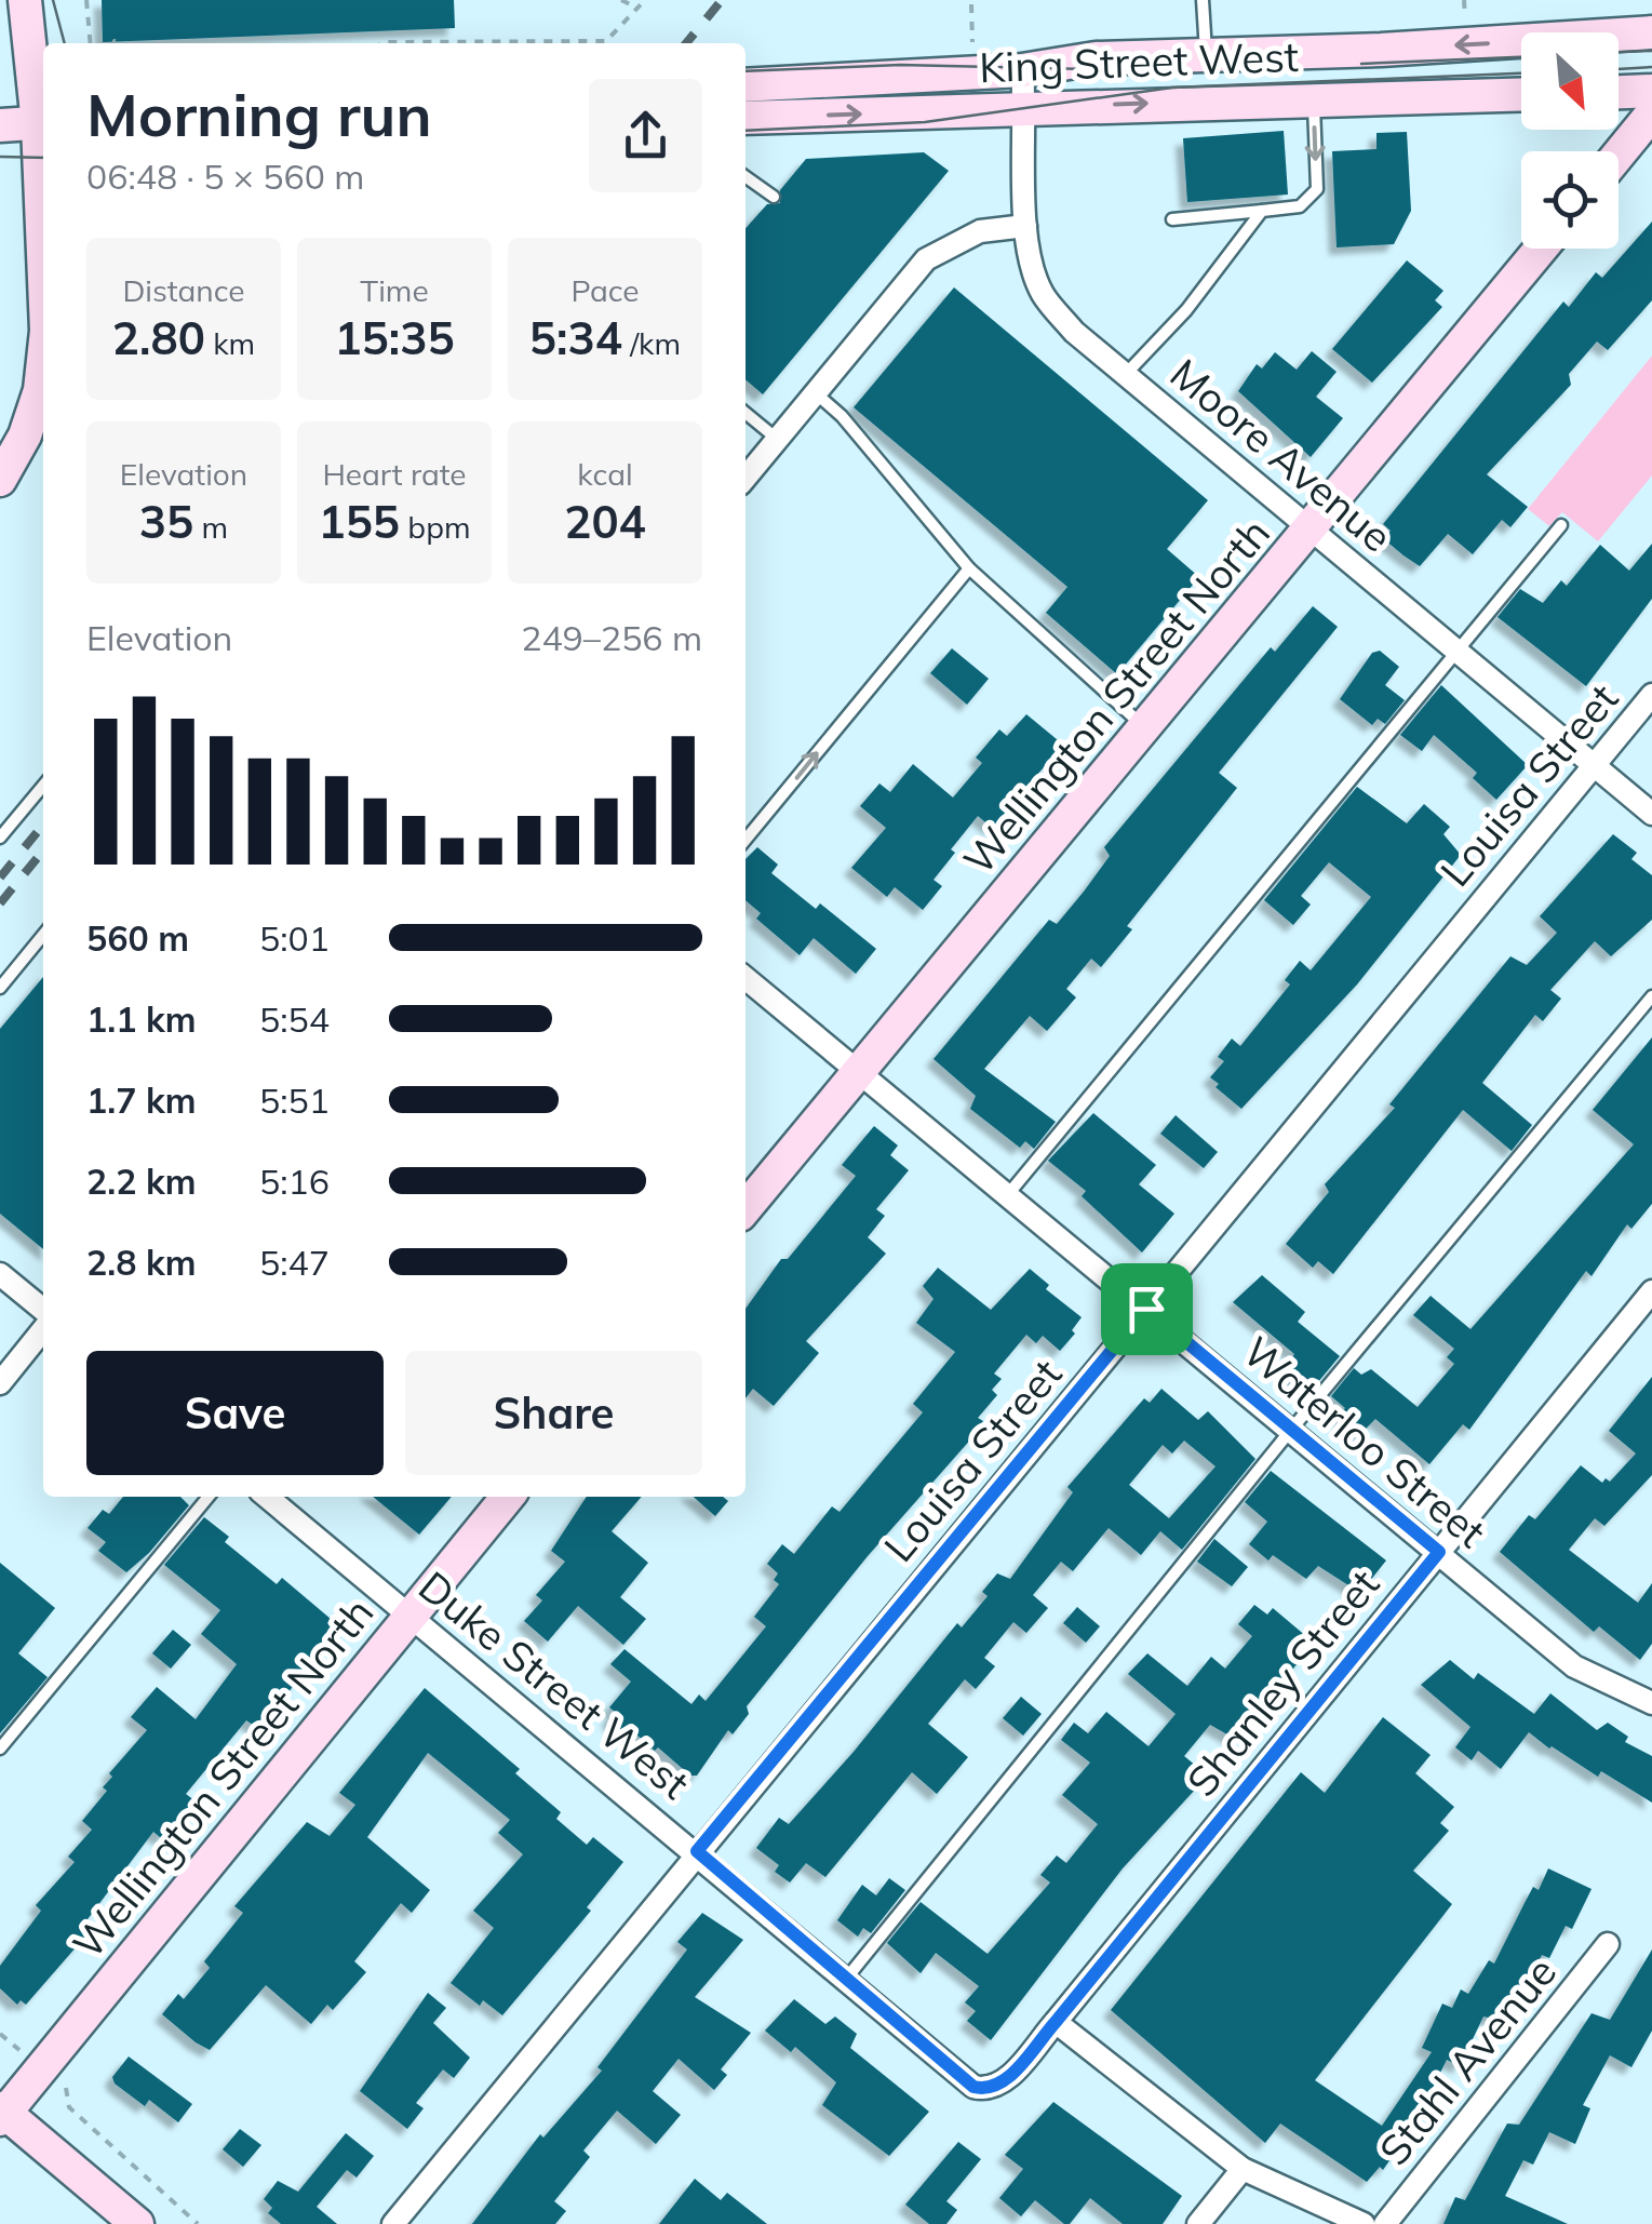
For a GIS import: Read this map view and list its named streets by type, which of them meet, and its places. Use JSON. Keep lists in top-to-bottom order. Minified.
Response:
{"streets":{"main road":["King Street West","Wellington Street North"],"street":["Moore Avenue","Louisa Street","Waterloo Street","Shanley Street","Duke Street West","Stahl Avenue"]},"crossings":[["King Street West","Moore Avenue"],["Moore Avenue","Wellington Street North"],["Moore Avenue","Louisa Street"],["Wellington Street North","Waterloo Street"],["Wellington Street North","Duke Street West"],["Louisa Street","Waterloo Street"],["Louisa Street","Duke Street West"],["Waterloo Street","Shanley Street"],["Shanley Street","Duke Street West"]],"north":"bottom right","page":{"heading":["Morning run","06:48 · 5 × 560 m"],"stats":[["Distance","2.80 km"],["Time","15:35"],["Pace","5:34 /km"],["Elevation","35 m"],["Heart rate","155 bpm"],["kcal","204"]],"chart":["Elevation","249–256 m"],"list":[{"name":"560 m","note":"5:01"},{"name":"1.1 km","note":"5:54"},{"name":"1.7 km","note":"5:51"},{"name":"2.2 km","note":"5:16"},{"name":"2.8 km","note":"5:47"}],"buttons":["Save","Share"]}}
